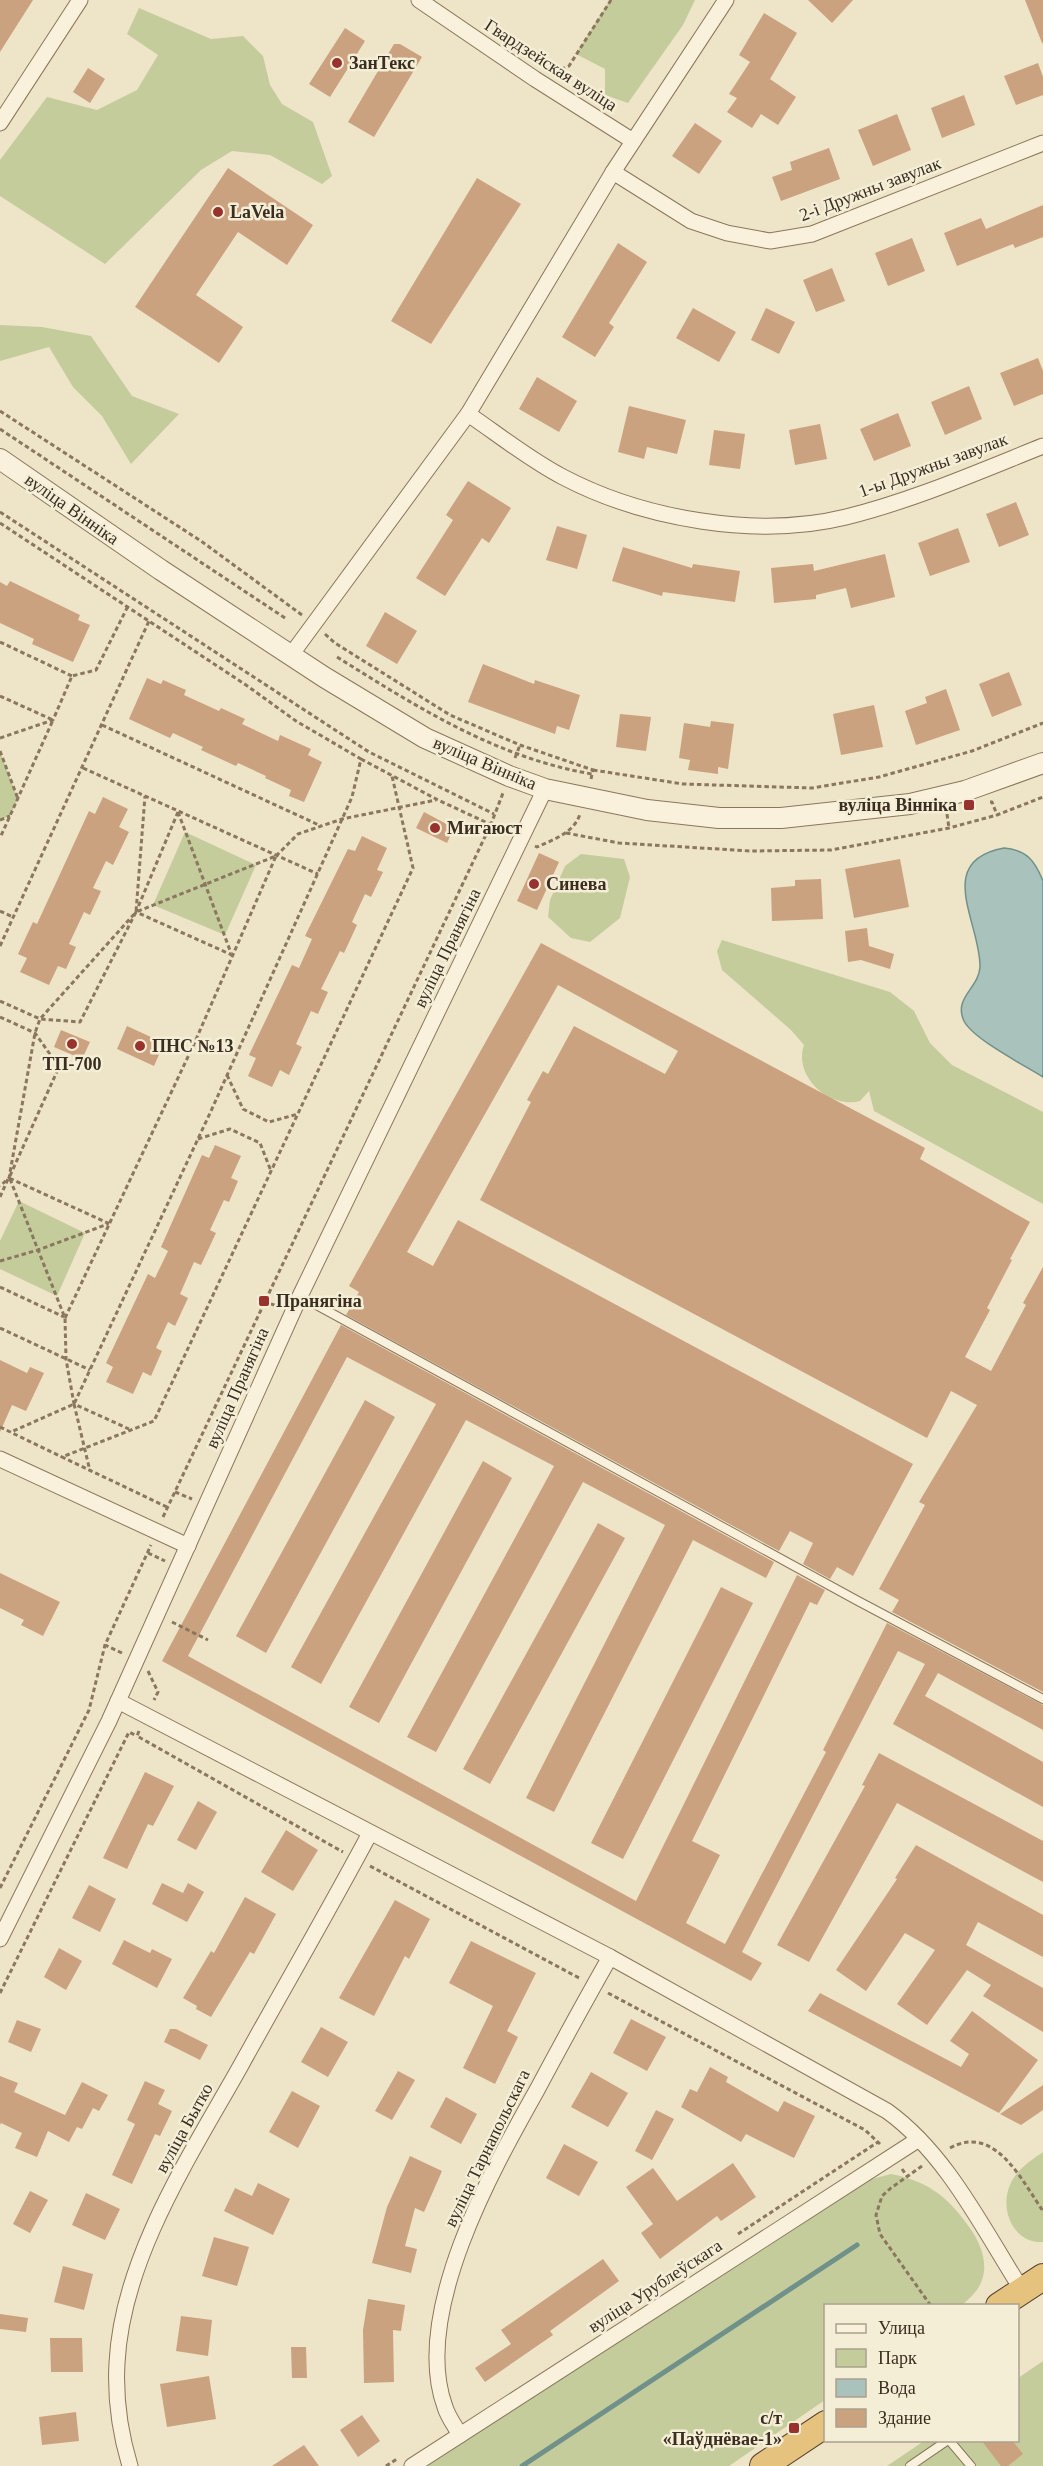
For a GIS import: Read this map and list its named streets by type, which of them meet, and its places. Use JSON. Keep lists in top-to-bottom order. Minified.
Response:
{"streets":{"street":["Гвардзейская вуліца","2-і Дружны завулак","1-ы Дружны завулак","вуліца Вінніка","вуліца Пранягіна","вуліца Бытко","вуліца Тарнапольскага","вуліца Урублеўскага"]},"crossings":[["вуліца Вінніка","вуліца Пранягіна"],["вуліца Тарнапольскага","вуліца Урублеўскага"]],"places":{"other":["ЗанТекс","LaVela","Мигаюст","Синева","ТП-700","ПНС №13"],"transit":["вуліца Вінніка","Пранягіна","с/т «Паўднёвае-1»"]},"legend":["Улица","Парк","Вода","Здание"]}
